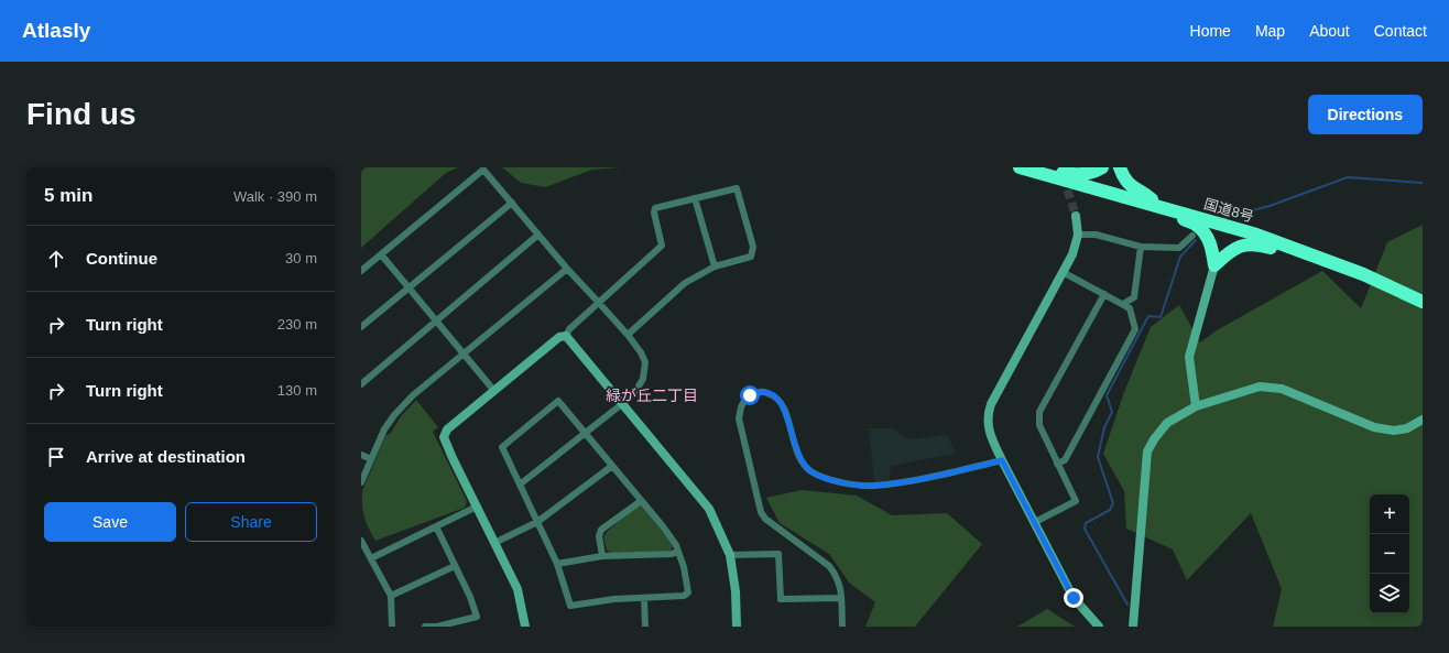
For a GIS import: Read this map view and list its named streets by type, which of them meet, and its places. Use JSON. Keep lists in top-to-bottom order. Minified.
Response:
{"streets":{"highway":["国道8号"]},"districts":["緑が丘二丁目"],"page":{"header":"Atlasly","nav":["Home","Map","About","Contact"],"buttons":["Directions",["Save","Share"]],"title":"Find us","heading":["5 min","Walk · 390 m"],"list":[["Continue","30 m"],["Turn right","230 m"],["Turn right","130 m"],"Arrive at destination"],"map_buttons":["+","−"]}}
